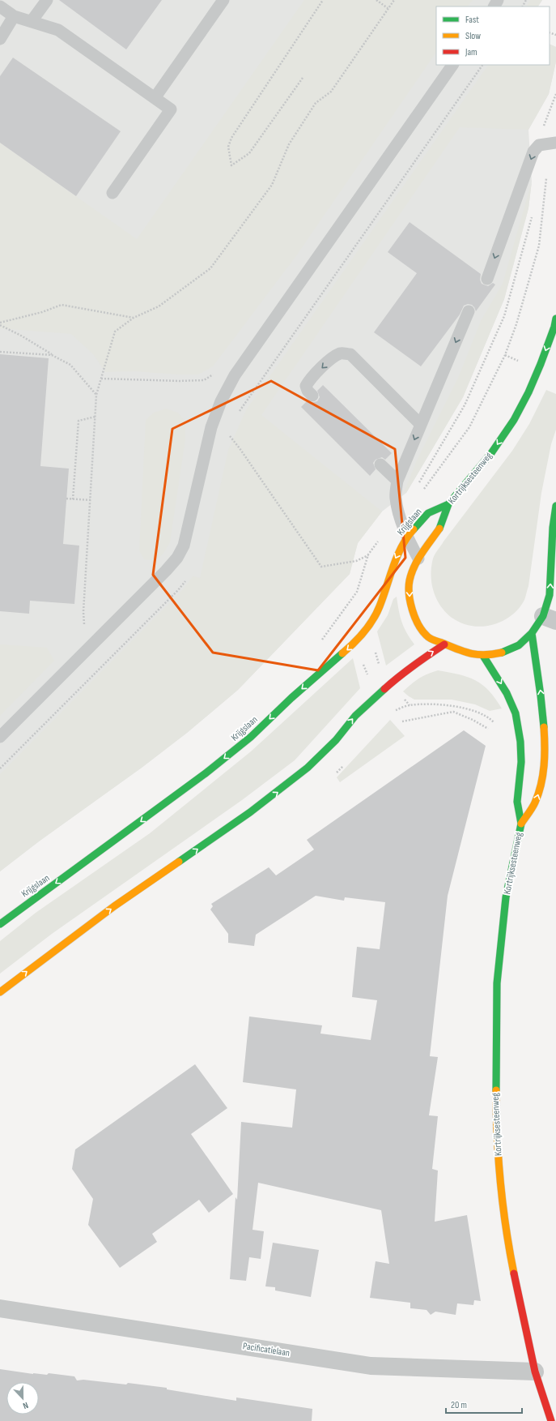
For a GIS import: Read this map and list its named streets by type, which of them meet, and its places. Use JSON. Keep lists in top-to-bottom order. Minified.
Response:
{"streets":{"main road":["Kortrijksesteenweg","Krijgslaan"],"street":["Pacificatielaan"]},"crossings":[["Kortrijksesteenweg","Krijgslaan"],["Kortrijksesteenweg","Pacificatielaan"]],"legend":["Fast","Slow","Jam"],"scale_bar":"20 m","north":"bottom"}
